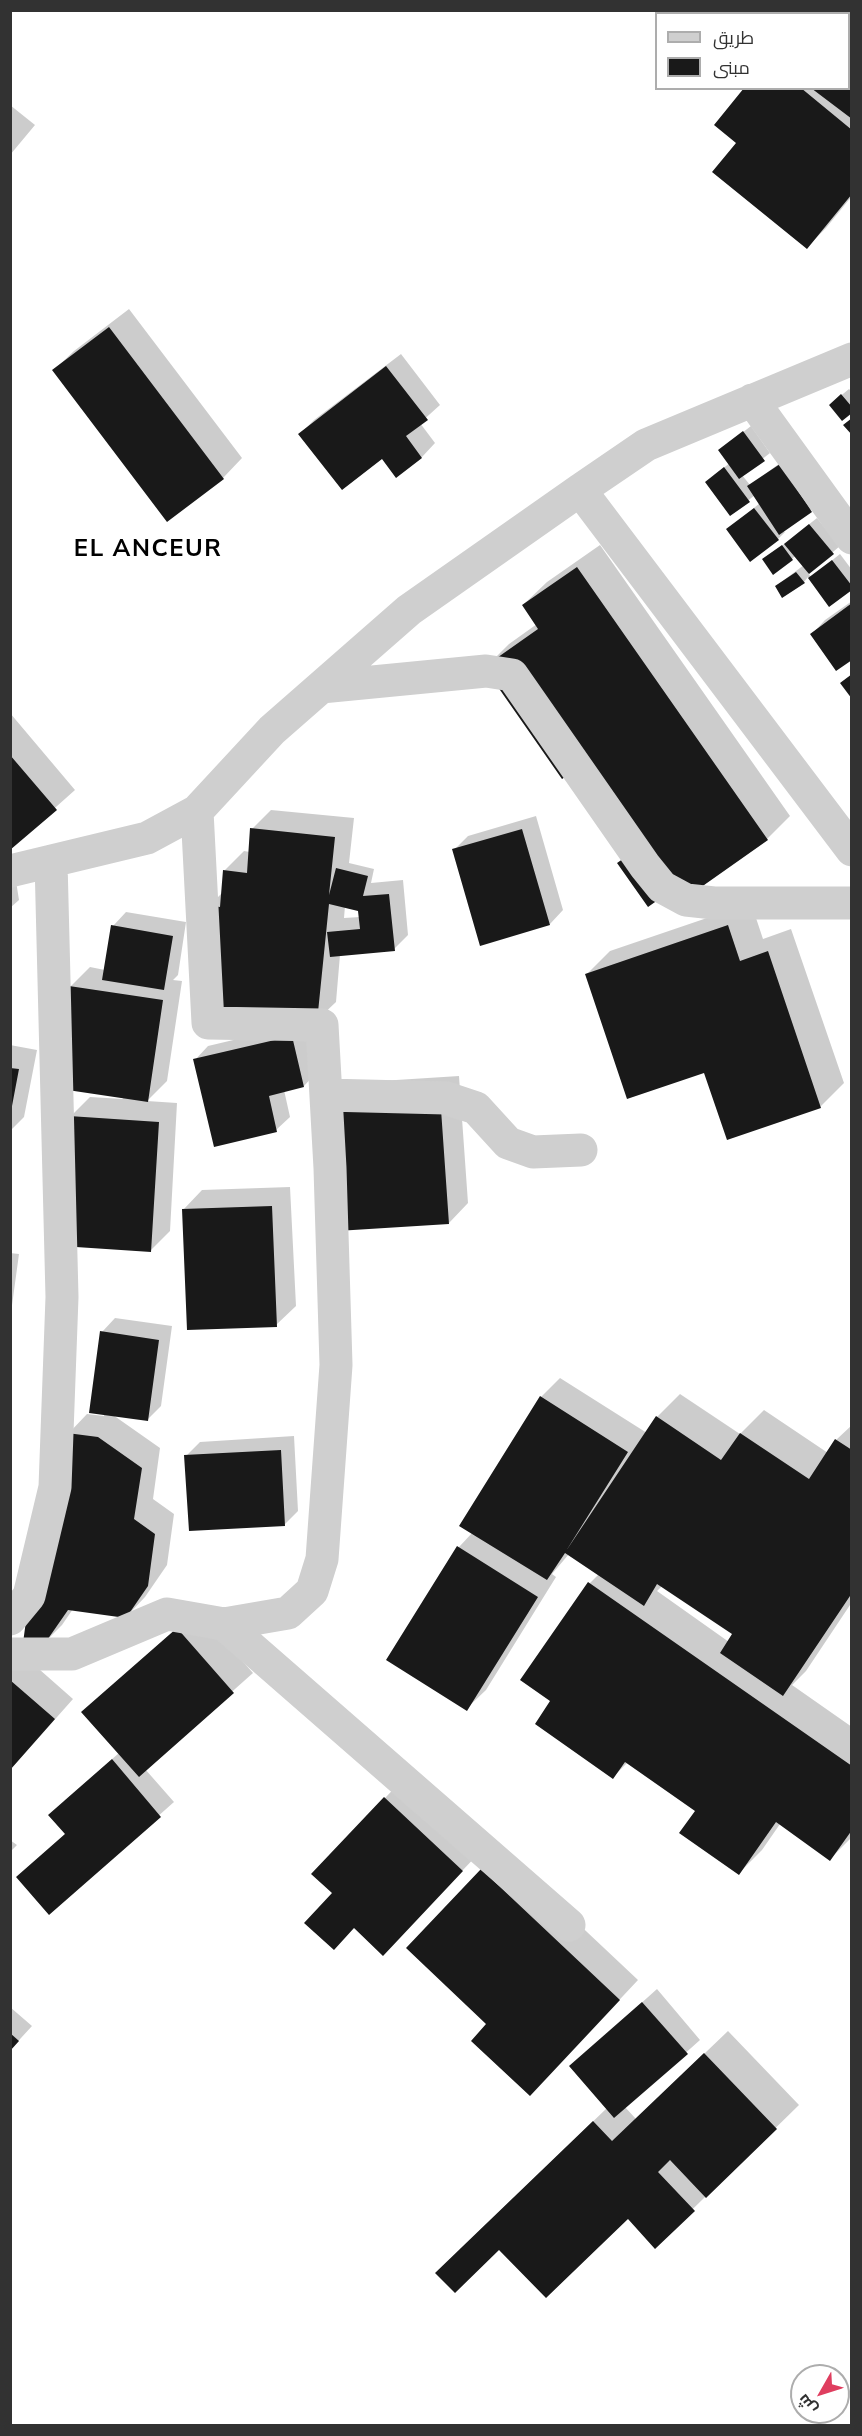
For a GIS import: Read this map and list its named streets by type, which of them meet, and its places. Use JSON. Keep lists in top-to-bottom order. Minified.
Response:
{"districts":["EL ANCEUR"],"legend":["طريق","مبنى"],"north":"bottom left"}
